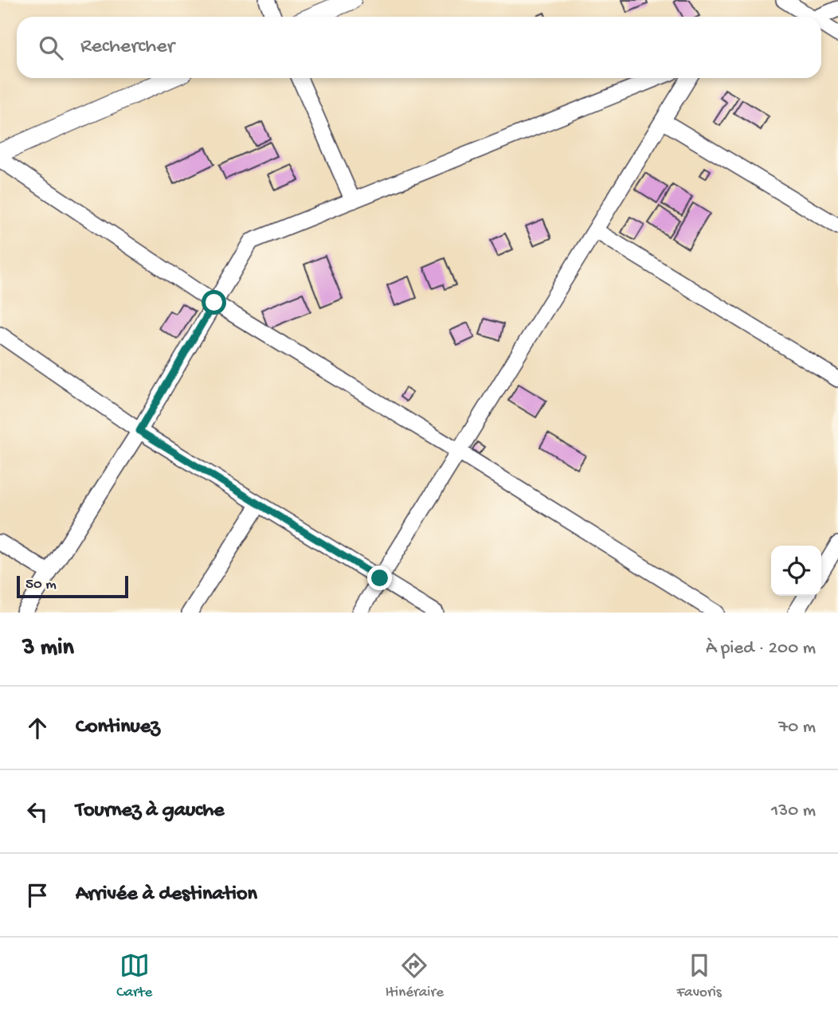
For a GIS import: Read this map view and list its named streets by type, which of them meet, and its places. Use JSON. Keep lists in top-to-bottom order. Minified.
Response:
{"scale_bar":"50 m","page":{"search":"Rechercher","scale":"50 m","heading":["3 min","À pied · 200 m"],"list":[["Continuez","70 m"],["Tournez à gauche","130 m"],"Arrivée à destination"],"nav":["Carte","Itinéraire","Favoris"]}}
